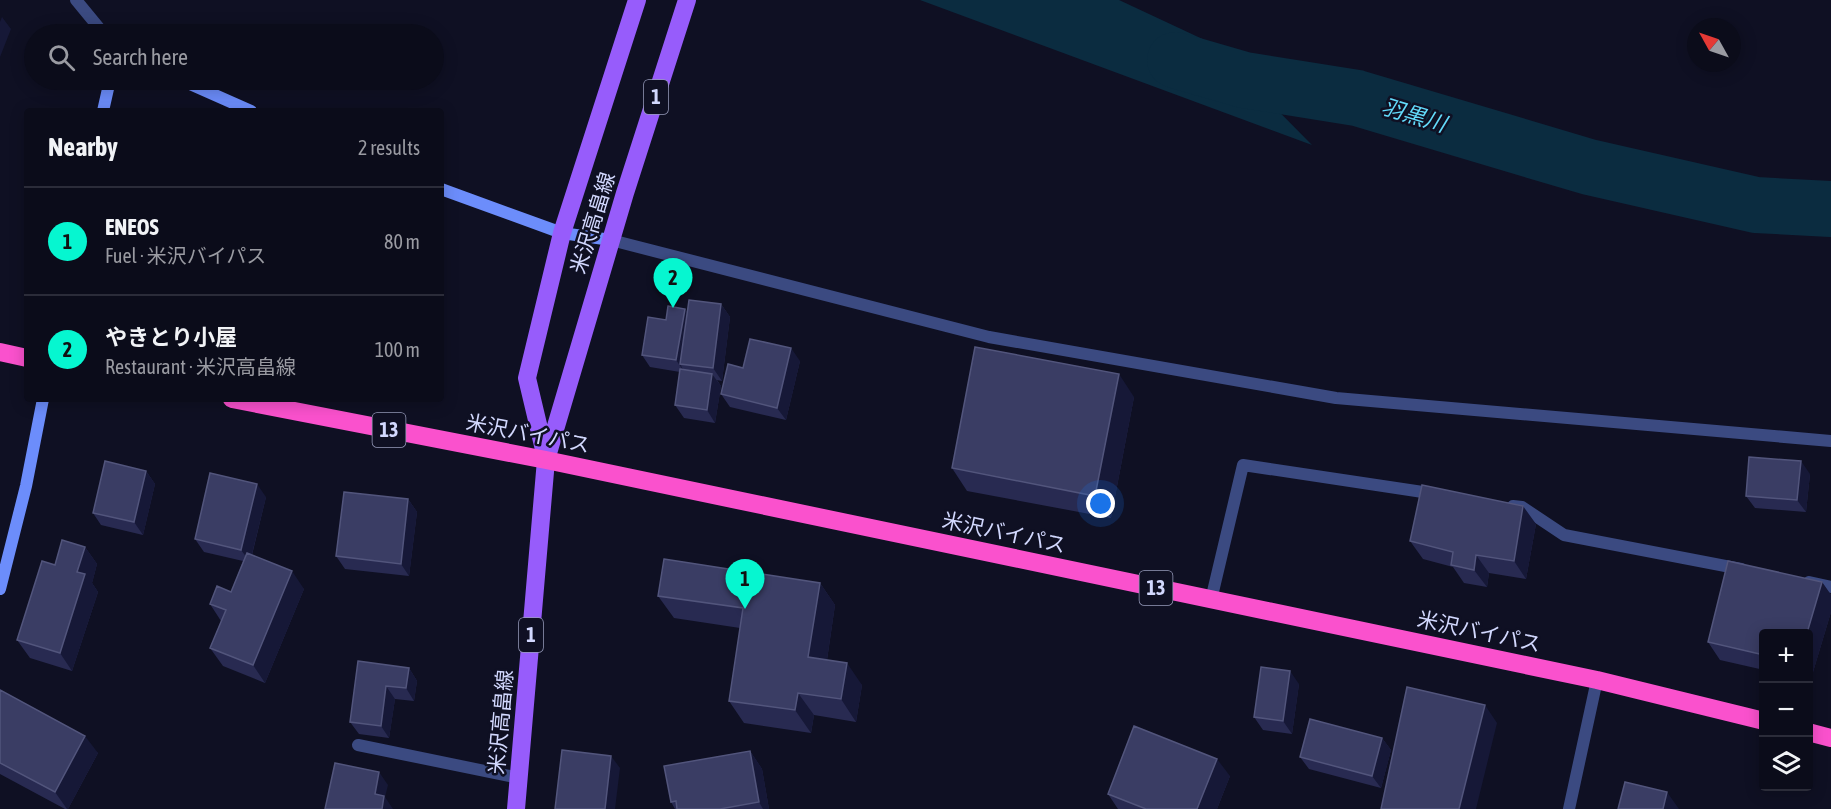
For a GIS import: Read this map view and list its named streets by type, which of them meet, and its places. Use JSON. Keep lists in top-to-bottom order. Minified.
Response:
{"streets":{"highway":["13","米沢バイパス"],"main road":["1","米沢高畠線"]},"crossings":[["米沢高畠線","米沢バイパス"]],"water":["羽黒川"],"north":"top left","page":{"search":"Search here","heading":["Nearby","2 results"],"list":[{"mark":"1","name":"ENEOS","note":"Fuel · 米沢バイパス","value":"80 m"},{"mark":"2","name":"やきとり小屋","note":"Restaurant · 米沢高畠線","value":"100 m"}],"pins":["2","1"],"map_buttons":["+","−"]}}
